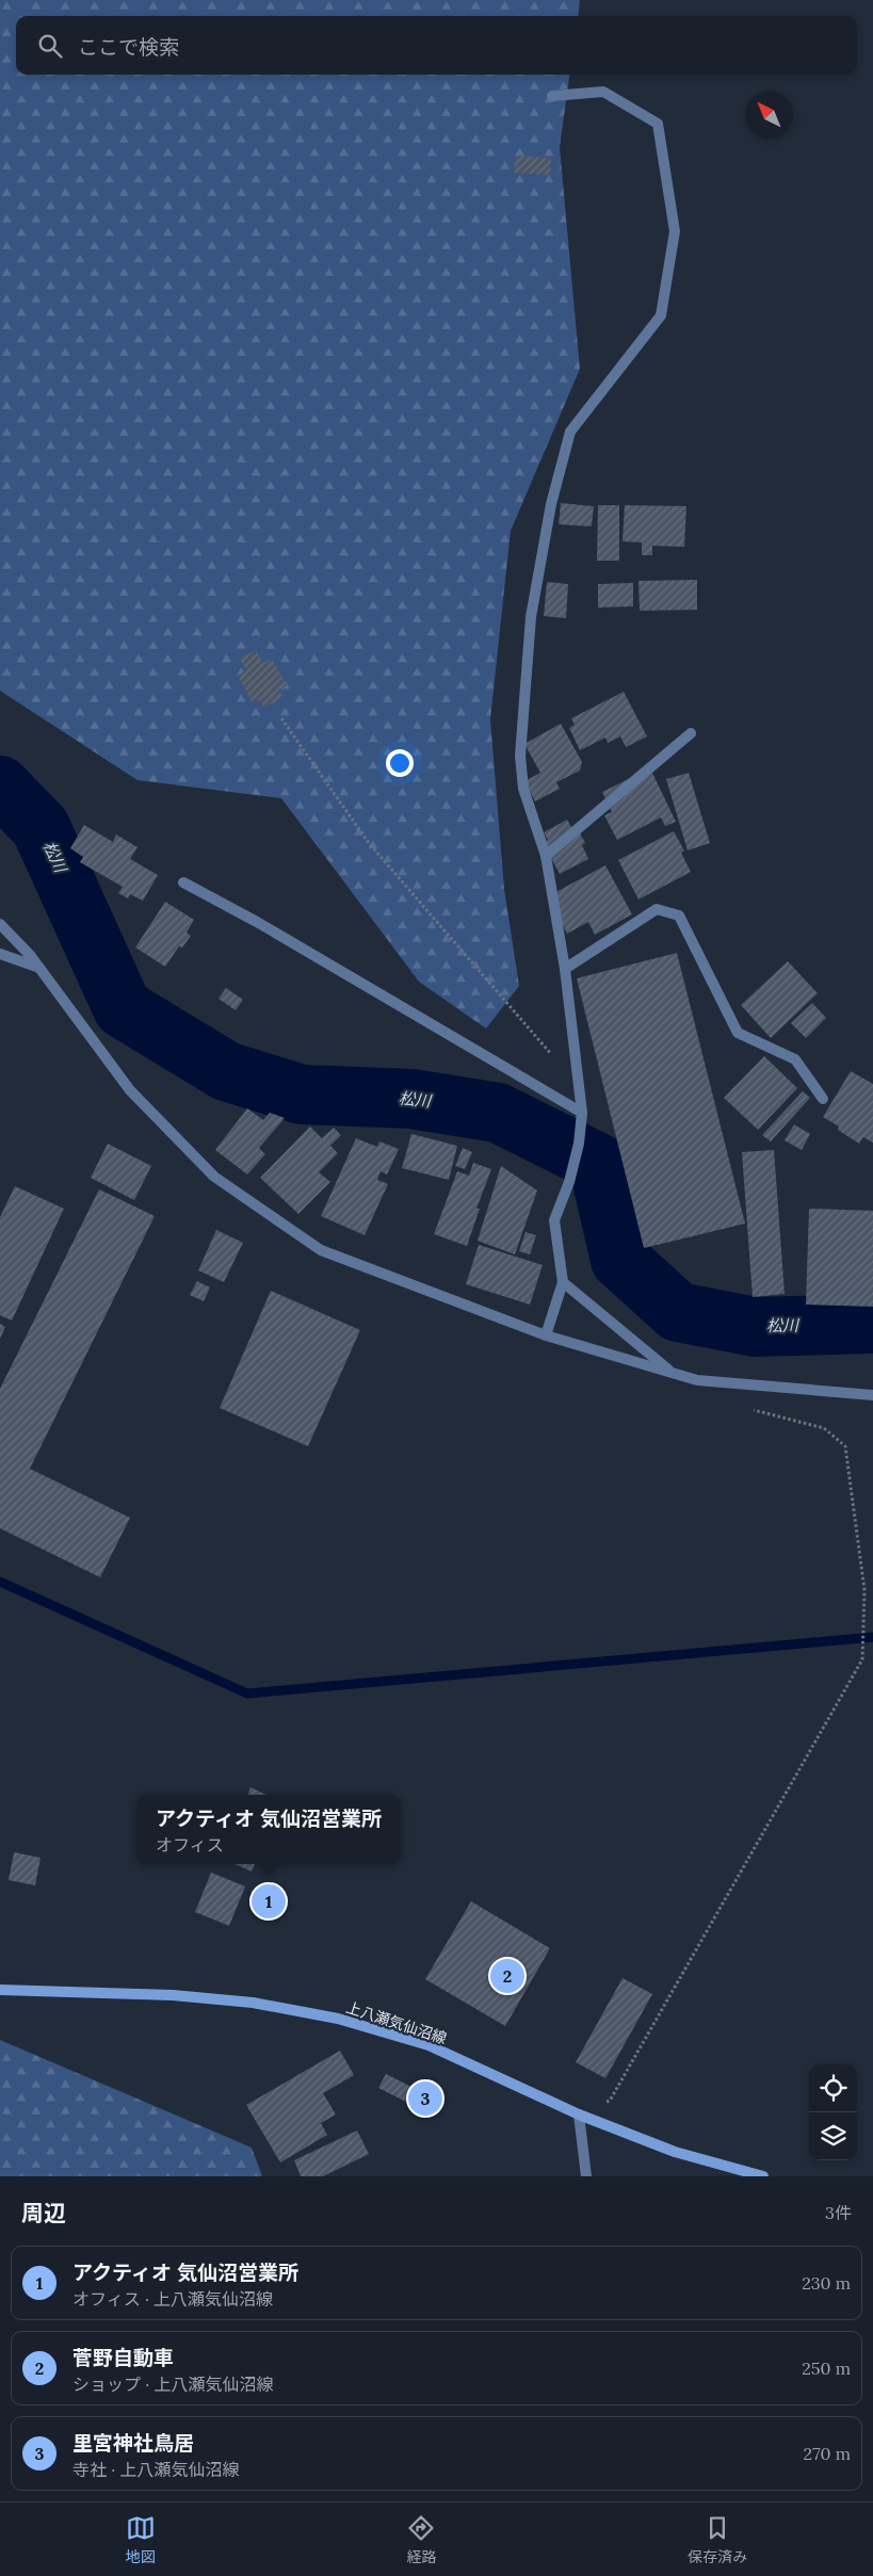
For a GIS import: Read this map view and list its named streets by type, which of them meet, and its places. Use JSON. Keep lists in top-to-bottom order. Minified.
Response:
{"streets":{"main road":["上八瀬気仙沼線"]},"water":["松川"],"north":"top left","page":{"search":"ここで検索","popup":["アクティオ 気仙沼営業所","オフィス"],"pins":["1","2","3"],"heading":["周辺","3件"],"list":[{"mark":"1","name":"アクティオ 気仙沼営業所","note":"オフィス · 上八瀬気仙沼線","value":"230 m"},{"mark":"2","name":"菅野自動車","note":"ショップ · 上八瀬気仙沼線","value":"250 m"},{"mark":"3","name":"里宮神社鳥居","note":"寺社 · 上八瀬気仙沼線","value":"270 m"}],"nav":["地図","経路","保存済み"]}}
